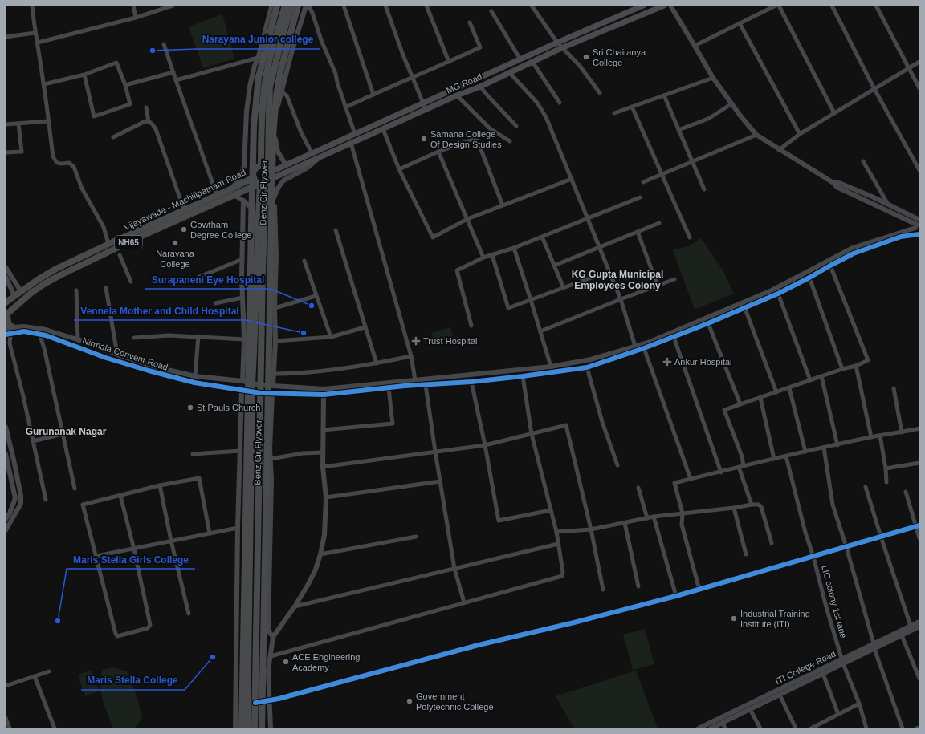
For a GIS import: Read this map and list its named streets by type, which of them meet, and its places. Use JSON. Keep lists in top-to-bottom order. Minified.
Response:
{"streets":{"main road":["MG Road","Benz Cir Flyover","Vijayawada - Machilipatnam Road","NH65"],"street":["Nirmala Convent Road","LIC colony 1st lane","ITI College Road"]},"crossings":[["MG Road","Vijayawada - Machilipatnam Road"],["MG Road","NH65"],["Vijayawada - Machilipatnam Road","NH65"],["LIC colony 1st lane","ITI College Road"]],"districts":["KG Gupta Municipal Employees Colony","Gurunanak Nagar"],"places":{"other":["Narayana Junior college","Sri Chaitanya College","Samana College Of Design Studies","Gowtham Degree College","Narayana College","Surapaneni Eye Hospital","Vennela Mother and Child Hospital","St Pauls Church","Industrial Training Institute (ITI)","Maris Stella Girls College","Maris Stella College","ACE Engineering Academy","Government Polytechnic College"],"health":["Trust Hospital","Ankur Hospital"]}}
